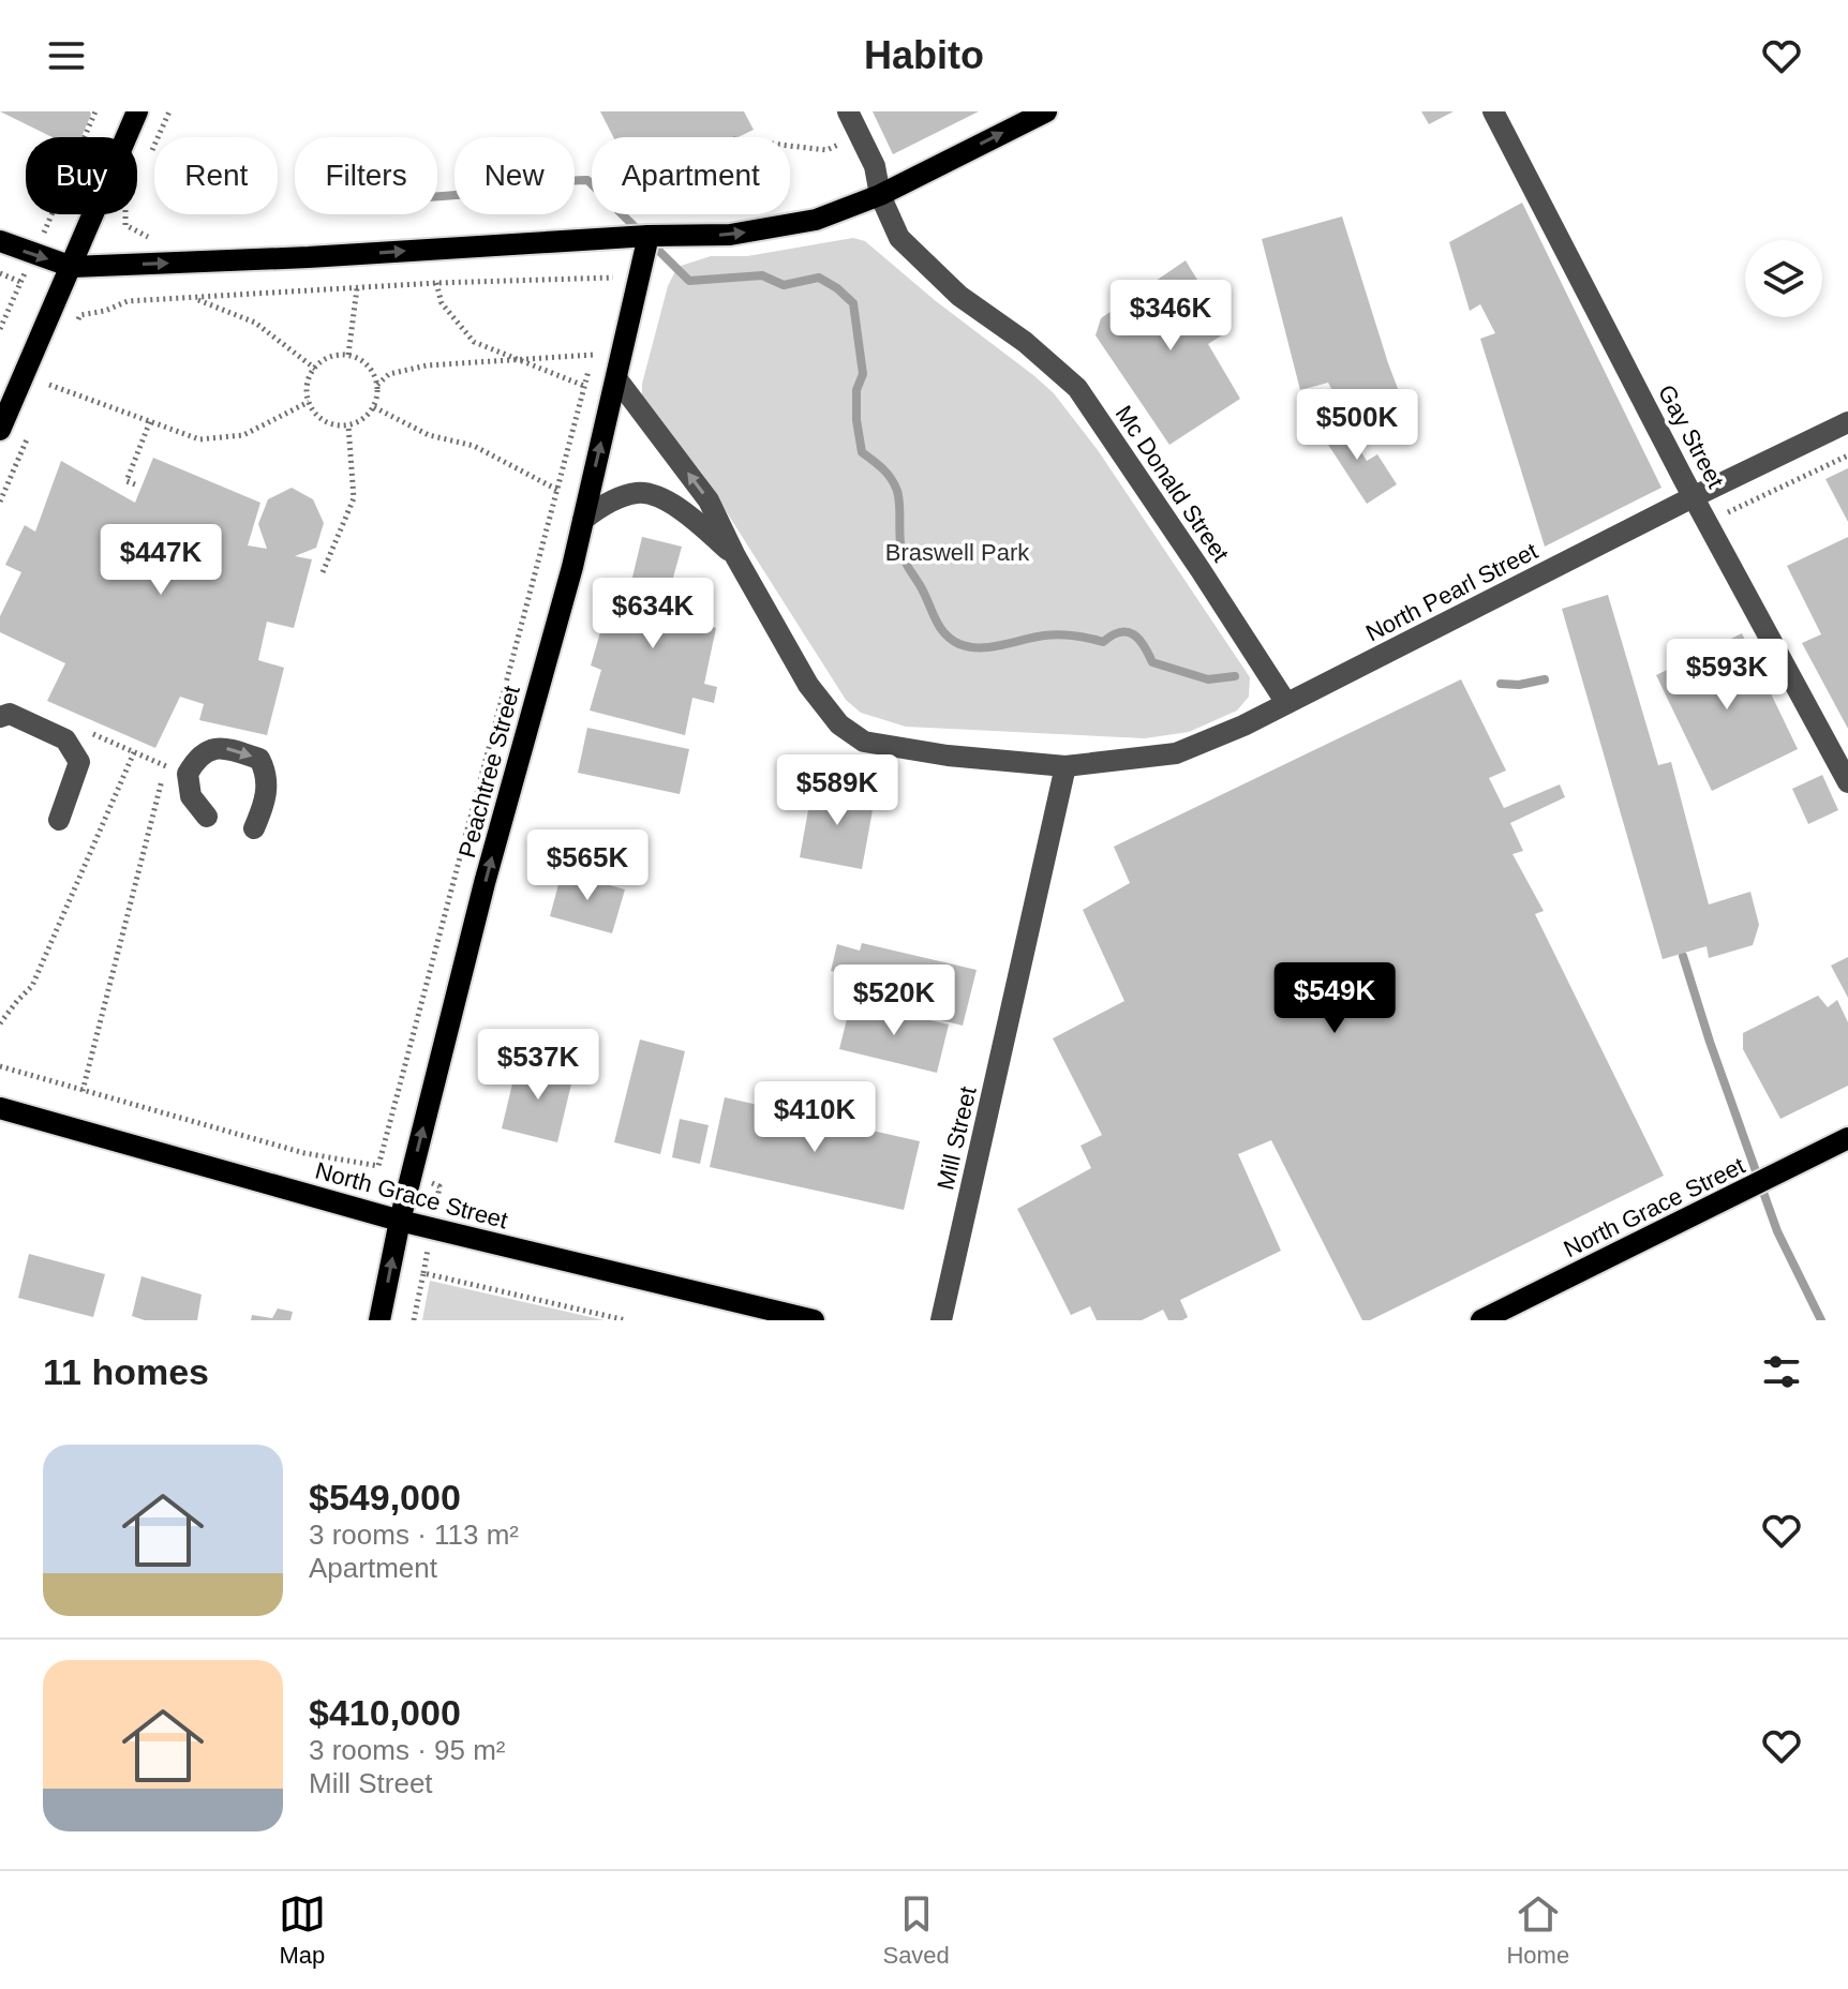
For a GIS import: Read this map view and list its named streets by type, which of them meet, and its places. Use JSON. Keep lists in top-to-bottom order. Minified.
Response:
{"streets":{"main road":["Peachtree Street","North Grace Street"],"street":["Gay Street","Mc Donald Street","North Pearl Street","Mill Street"]},"crossings":[["Gay Street","North Pearl Street"],["Mc Donald Street","North Pearl Street"],["North Pearl Street","Mill Street"],["Peachtree Street","North Grace Street"]],"one_way":["Peachtree Street"],"parks":["Braswell Park"],"page":{"header":"Habito","chip":["Buy","Rent","Filters","New","Apartment"],"price":["$346K","$500K","$447K","$634K","$593K","$589K","$565K","$549K","$520K","$537K","$410K"],"heading":"11 homes","list":[{"name":"$549,000","note":"3 rooms · 113 m² · Apartment"},{"name":"$410,000","note":"3 rooms · 95 m² · Mill Street"}],"tabs":["Map","Saved","Home"]}}
